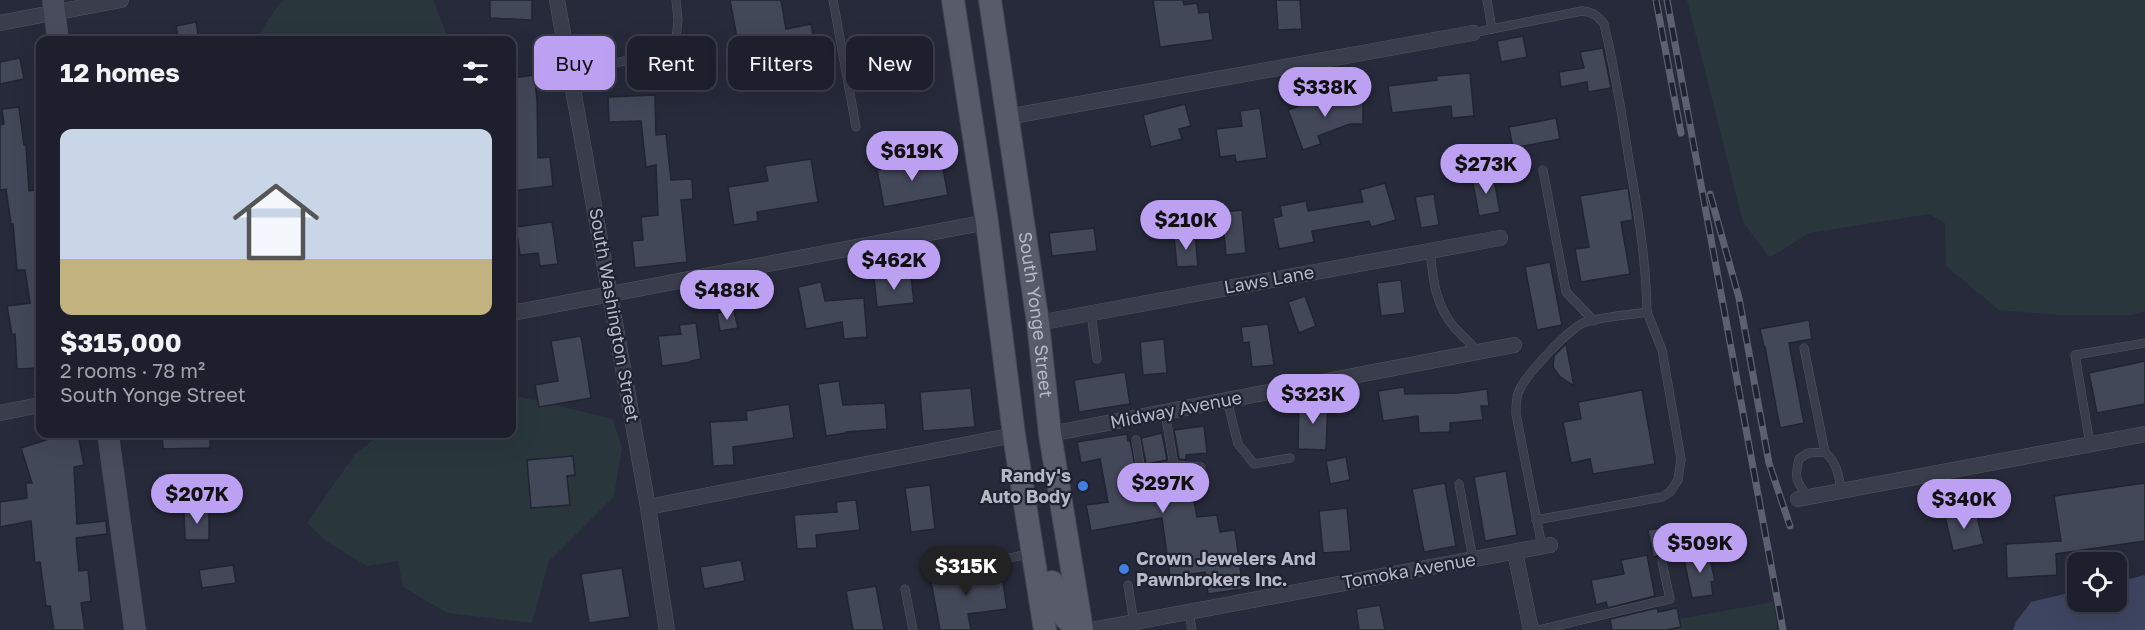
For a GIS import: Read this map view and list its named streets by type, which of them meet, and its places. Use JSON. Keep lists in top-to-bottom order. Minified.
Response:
{"streets":{"main road":["South Yonge Street"],"street":["Laws Lane","South Washington Street","Midway Avenue","Tomoka Avenue"]},"crossings":[["Laws Lane","South Yonge Street"],["South Yonge Street","Midway Avenue"]],"places":["Randy's Auto Body","Crown Jewelers And Pawnbrokers Inc."],"page":{"chip":["Buy","Rent","Filters","New"],"heading":"12 homes","price":["$338K","$619K","$273K","$210K","$462K","$488K","$323K","$297K","$207K","$340K","$509K","$315K"],"list":[{"name":"$315,000","note":"2 rooms · 78 m² · South Yonge Street"}]}}
